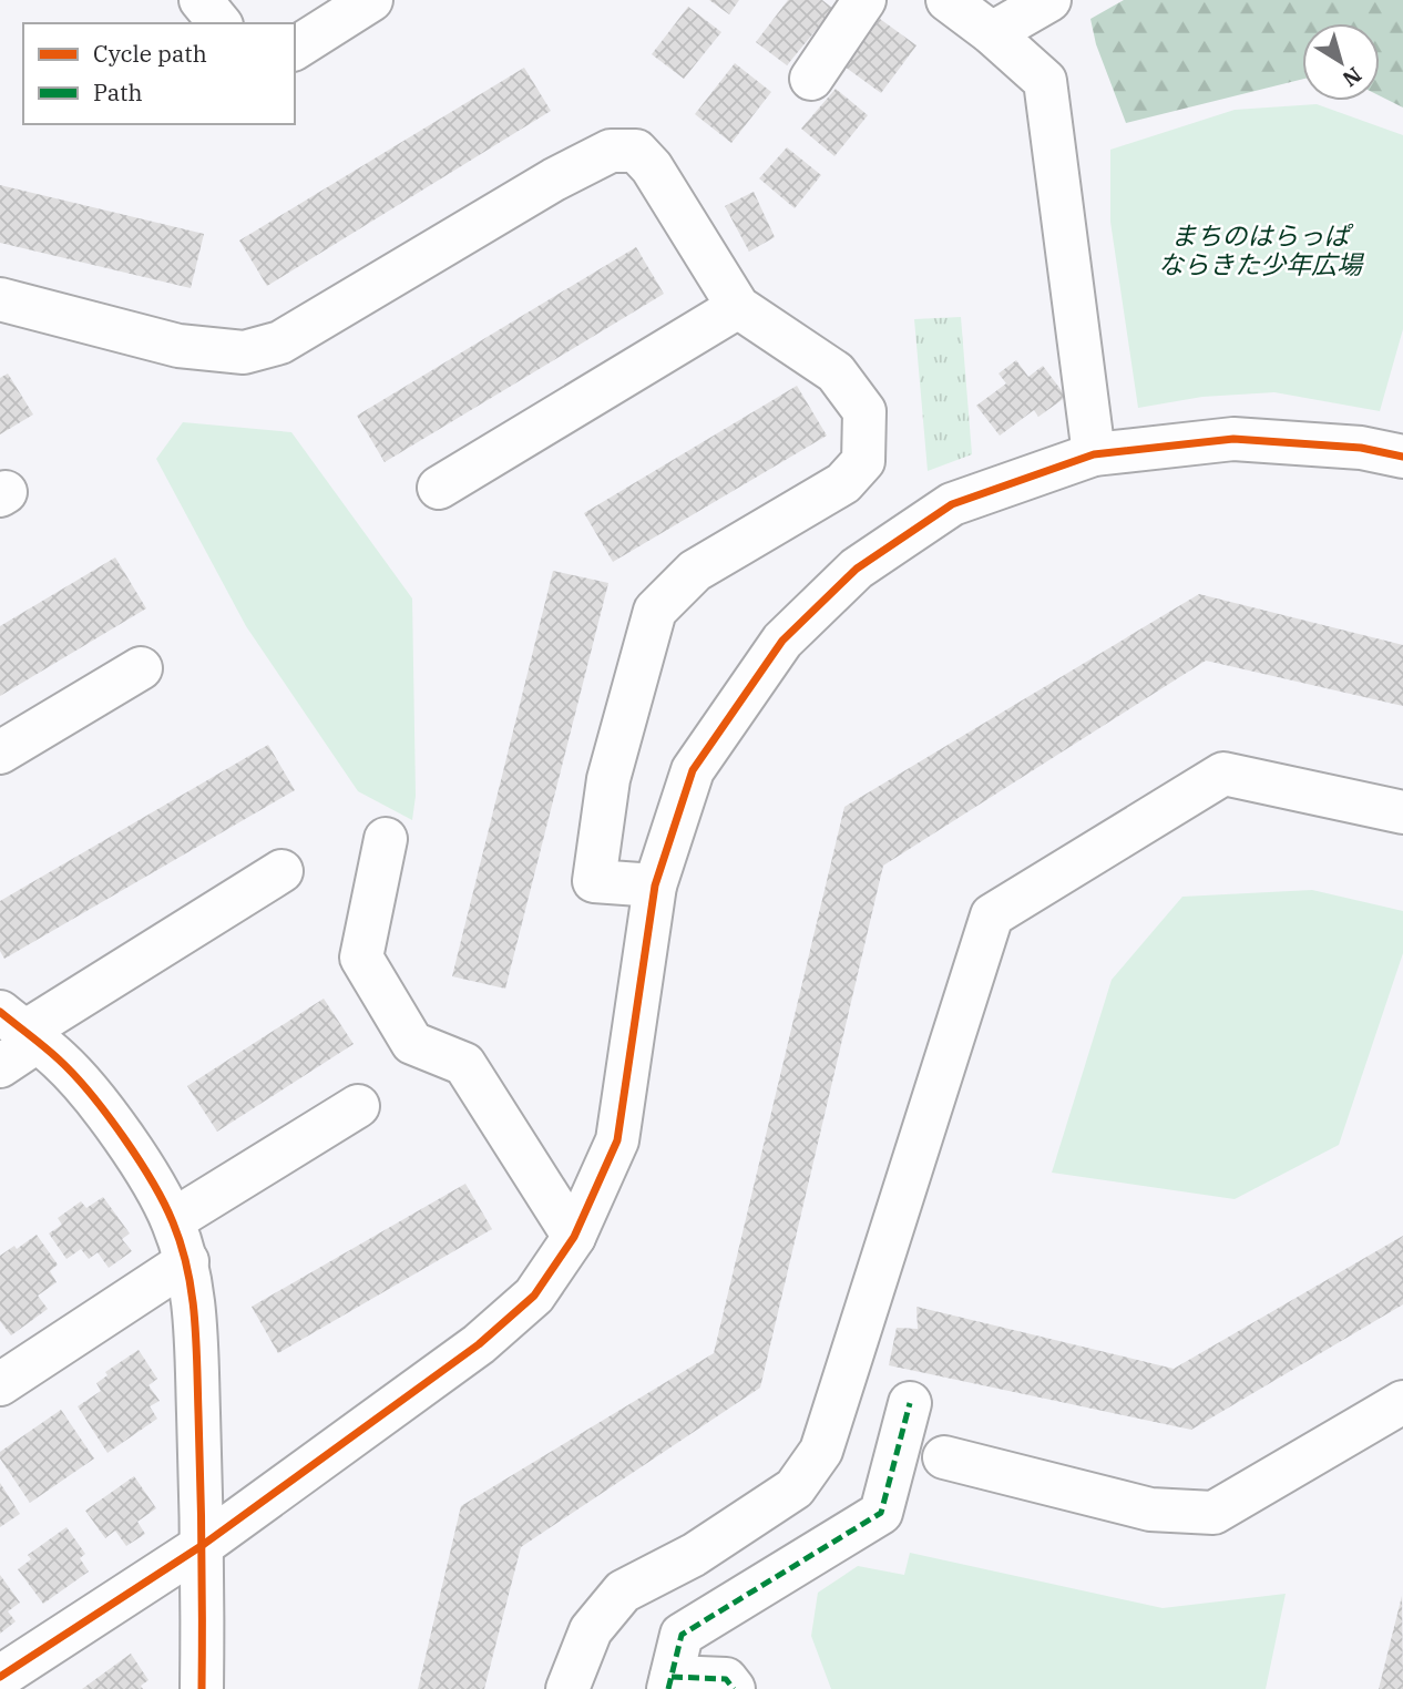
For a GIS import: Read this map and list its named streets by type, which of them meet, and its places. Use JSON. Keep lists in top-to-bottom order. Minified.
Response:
{"parks":["まちのはらっぱ ならきた少年広場"],"legend":["Cycle path","Path"],"north":"bottom right"}
